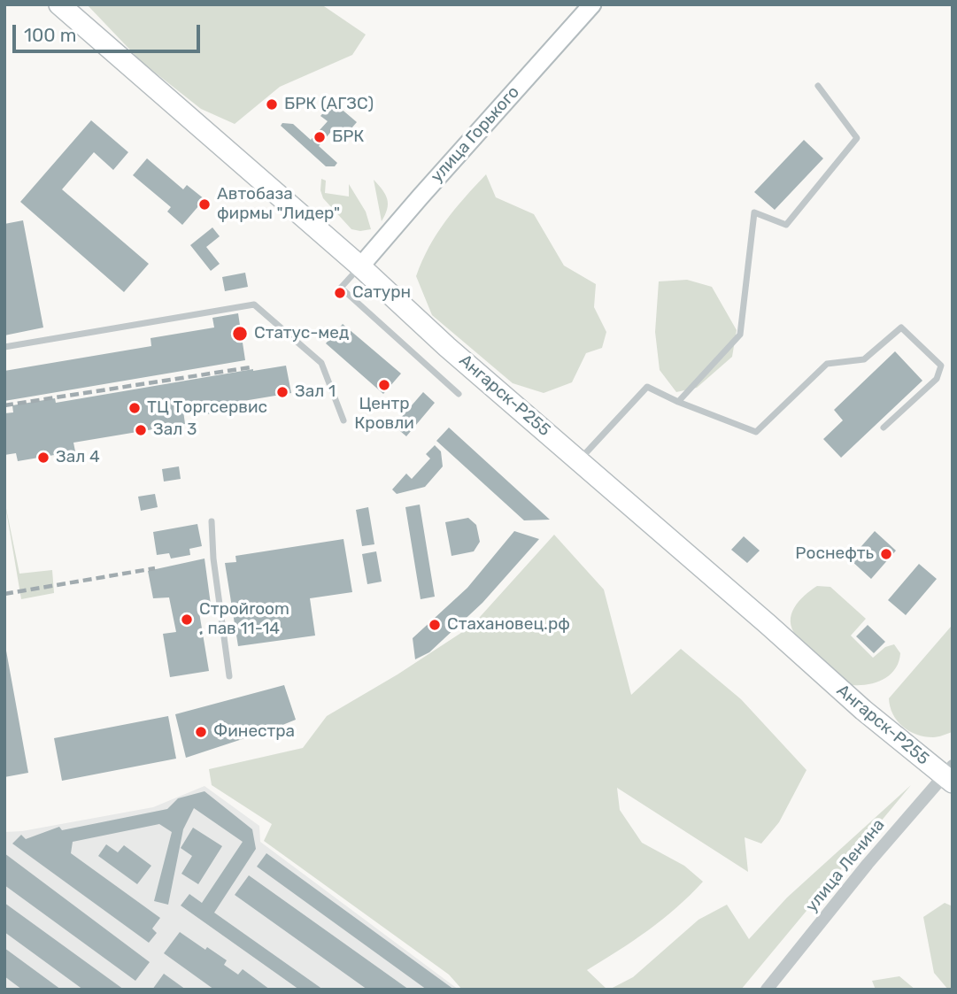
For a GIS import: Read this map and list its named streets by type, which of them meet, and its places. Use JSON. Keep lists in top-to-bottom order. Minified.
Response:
{"streets":{"main road":["Ангарск-Р255"],"street":["улица Горького","улица Ленина"]},"crossings":[["улица Горького","Ангарск-Р255"],["Ангарск-Р255","улица Ленина"]],"places":["БРК (АГЗС)","БРК","Автобаза фирмы \"Лидер\"","Сатурн","Статус-мед","Центр Кровли","Зал 1","ТЦ Торгсервис","Зал 3","Зал 4","Роснефть","Стройroom , пав 11-14","Стахановец.рф","Финестра"],"scale_bar":"100 m"}
